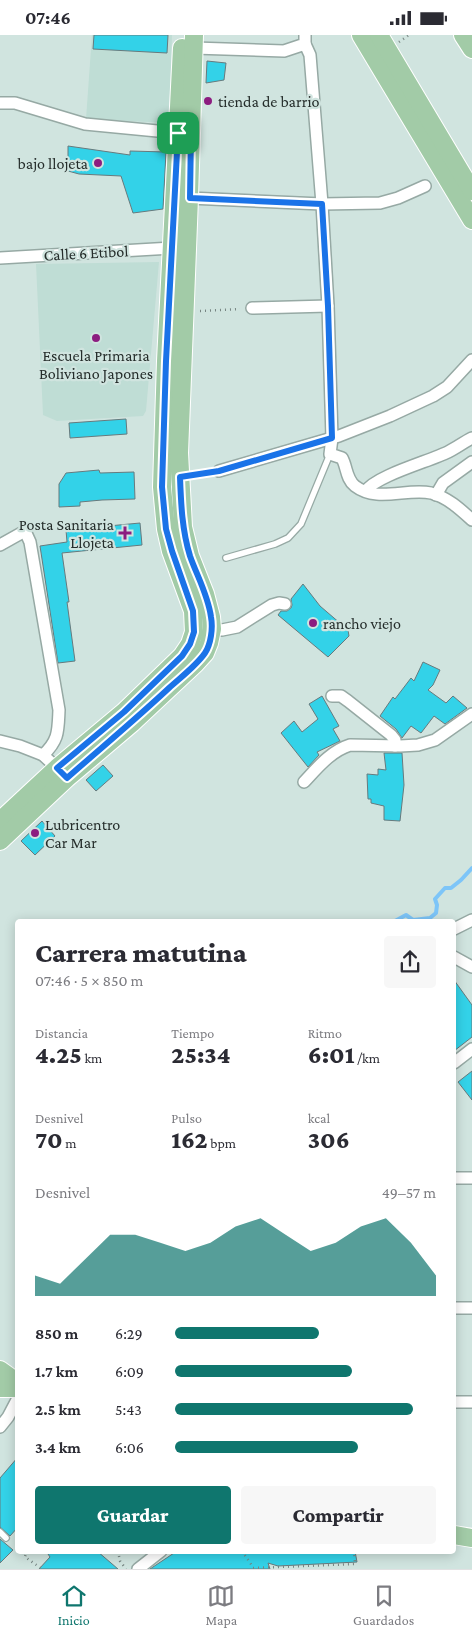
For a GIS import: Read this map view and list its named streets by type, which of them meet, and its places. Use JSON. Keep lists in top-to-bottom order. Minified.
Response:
{"streets":{"street":["Calle 6 Etibol"]},"places":{"other":["tienda de barrio","bajo llojeta","Escuela Primaria Boliviano Japones","rancho viejo","Lubricentro Car Mar"],"health":["Posta Sanitaria Llojeta"]},"page":{"status":"07:46","heading":["Carrera matutina","07:46 · 5 × 850 m"],"stats":[["Distancia","4.25 km"],["Tiempo","25:34"],["Ritmo","6:01 /km"],["Desnivel","70 m"],["Pulso","162 bpm"],["kcal","306"]],"chart":["Desnivel","49–57 m"],"list":[{"name":"850 m","note":"6:29"},{"name":"1.7 km","note":"6:09"},{"name":"2.5 km","note":"5:43"},{"name":"3.4 km","note":"6:06"}],"buttons":["Guardar","Compartir"],"tabs":["Inicio","Mapa","Guardados"]}}
